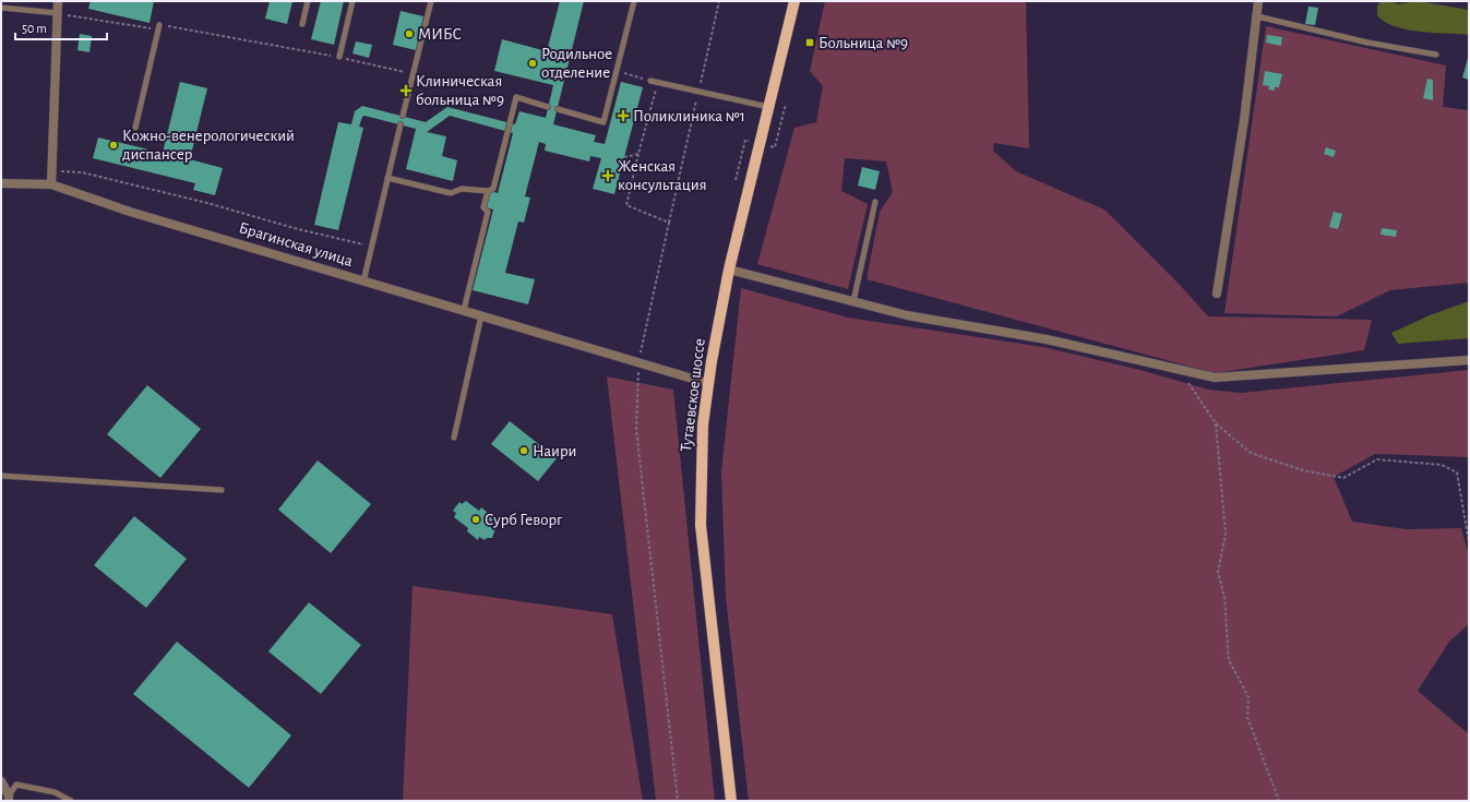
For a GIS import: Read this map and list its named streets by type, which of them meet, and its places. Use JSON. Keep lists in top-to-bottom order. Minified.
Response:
{"streets":{"main road":["Тутаевское шоссе"],"street":["Брагинская улица"]},"crossings":[["Брагинская улица","Тутаевское шоссе"]],"places":{"other":["МИБС","Родильное отделение","Кожно-венерологический диспансер","Наири","Сурб Геворг"],"transit":["Больница №9"],"health":["Клиническая больница №9","Поликлиника №1","Женская консультация"]},"scale_bar":"50 m"}
